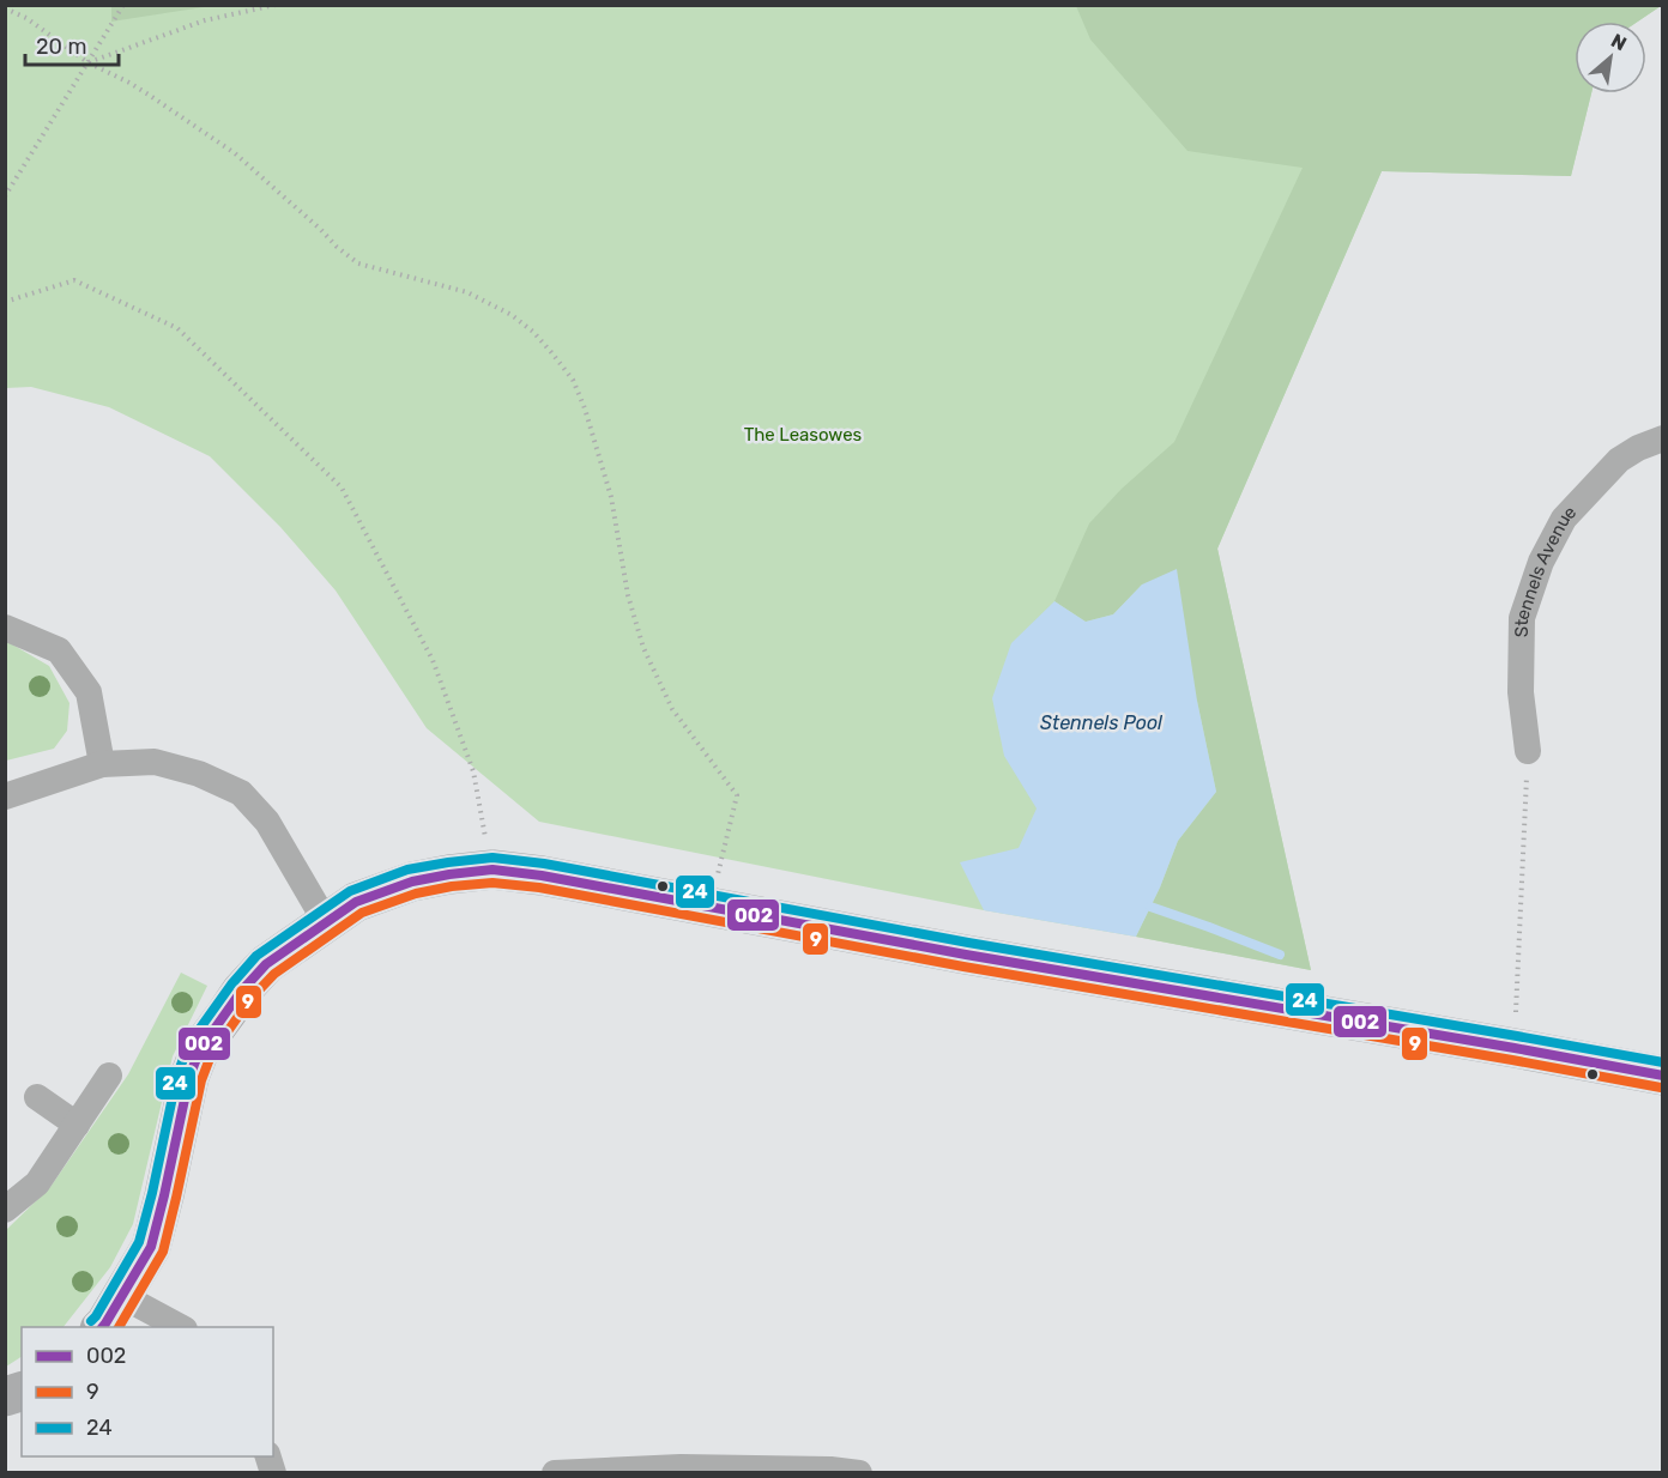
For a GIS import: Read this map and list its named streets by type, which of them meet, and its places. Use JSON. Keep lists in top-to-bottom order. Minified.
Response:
{"streets":{"street":["Stennels Avenue"]},"water":["Stennels Pool"],"parks":["The Leasowes"],"lines":["transit line 24","transit line 002","transit line 9"],"legend":["002","9","24"],"scale_bar":"20 m","north":"top right"}
